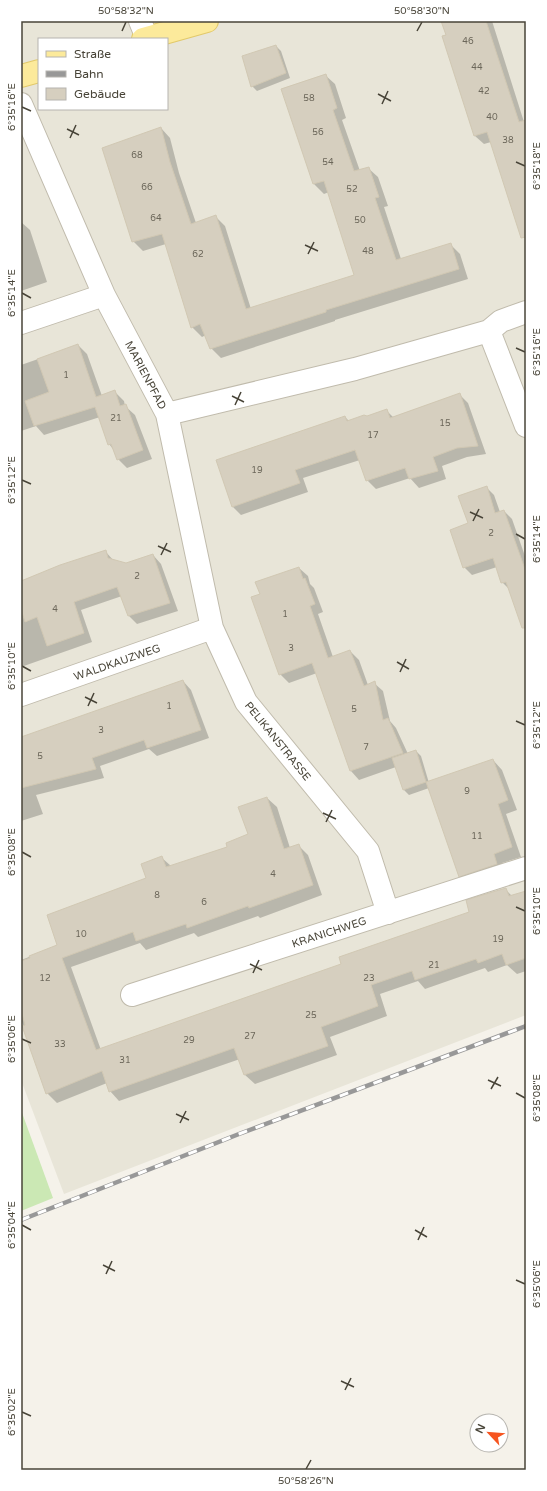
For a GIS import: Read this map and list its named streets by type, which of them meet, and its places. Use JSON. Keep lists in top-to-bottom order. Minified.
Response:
{"streets":{"street":["MARIENPFAD","WALDKAUZWEG","PELIKANSTRASSE","KRANICHWEG"]},"crossings":[["MARIENPFAD","PELIKANSTRASSE"],["WALDKAUZWEG","PELIKANSTRASSE"],["PELIKANSTRASSE","KRANICHWEG"]],"house_numbers":["46","44","42","58","40","56","38","68","54","66","52","64","50","48","62","1","21","15","17","19","2","2","4","1","3","1","5","3","7","5","9","11","4","8","6","10","19","21","12","23","25","27","29","33","31"],"legend":["Straße","Bahn","Gebäude"],"north":"top left","coordinates":["50°58'32\"N","50°58'30\"N","6°35'16\"E","6°35'18\"E","6°35'14\"E","6°35'12\"E","6°35'10\"E","6°35'08\"E","6°35'06\"E","6°35'04\"E","6°35'02\"E","50°58'26\"N"]}
